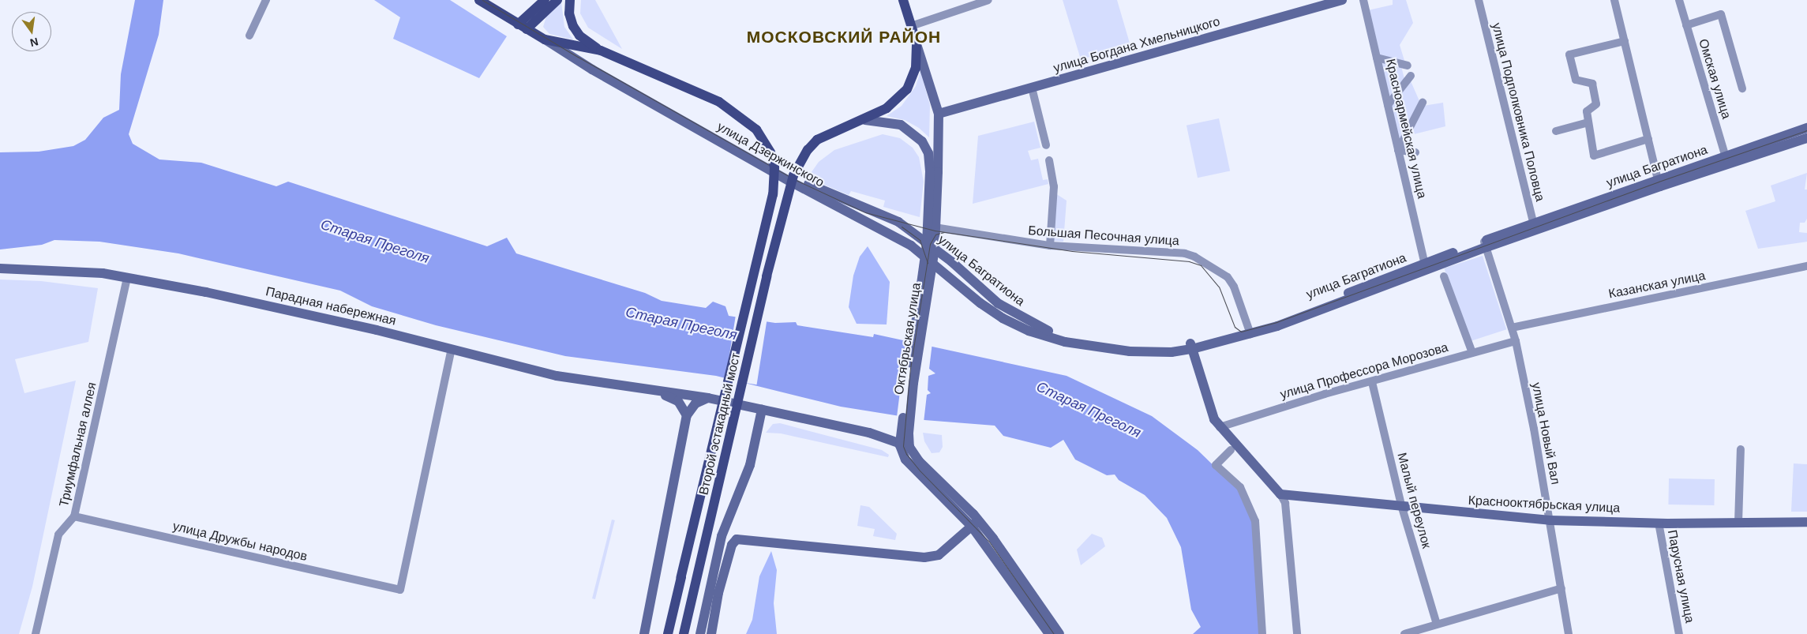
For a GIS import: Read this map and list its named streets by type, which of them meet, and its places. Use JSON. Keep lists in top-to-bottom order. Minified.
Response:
{"streets":{"main road":["улица Богдана Хмельницкого","улица Дзержинского","улица Багратиона","Парадная набережная","Октябрьская улица","Второй эстакадный мост","Краснооктябрьская улица"],"street":["Омская улица","улица Подполковника Половца","Красноармейская улица","Большая Песочная улица","Казанская улица","улица Профессора Морозова","улица Новый Вал","Триумфальная аллея","Малый переулок","улица Дружбы народов","Парусная улица"]},"crossings":[["улица Богдана Хмельницкого","Октябрьская улица"],["Омская улица","улица Багратиона"],["улица Подполковника Половца","улица Багратиона"],["Красноармейская улица","улица Багратиона"],["улица Дзержинского","улица Багратиона"],["улица Дзержинского","Октябрьская улица"],["улица Дзержинского","Второй эстакадный мост"],["улица Багратиона","Большая Песочная улица"],["улица Багратиона","Октябрьская улица"],["улица Багратиона","Второй эстакадный мост"],["улица Багратиона","улица Новый Вал"],["Большая Песочная улица","Октябрьская улица"],["Казанская улица","улица Новый Вал"],["Парадная набережная","Триумфальная аллея"],["Парадная набережная","улица Дружбы народов"],["Октябрьская улица","Второй эстакадный мост"],["улица Профессора Морозова","улица Новый Вал"],["улица Профессора Морозова","Малый переулок"],["улица Новый Вал","Краснооктябрьская улица"],["Триумфальная аллея","улица Дружбы народов"],["Малый переулок","Краснооктябрьская улица"],["Краснооктябрьская улица","Парусная улица"]],"districts":["МОСКОВСКИЙ РАЙОН"],"water":["Старая Преголя"],"north":"bottom"}
